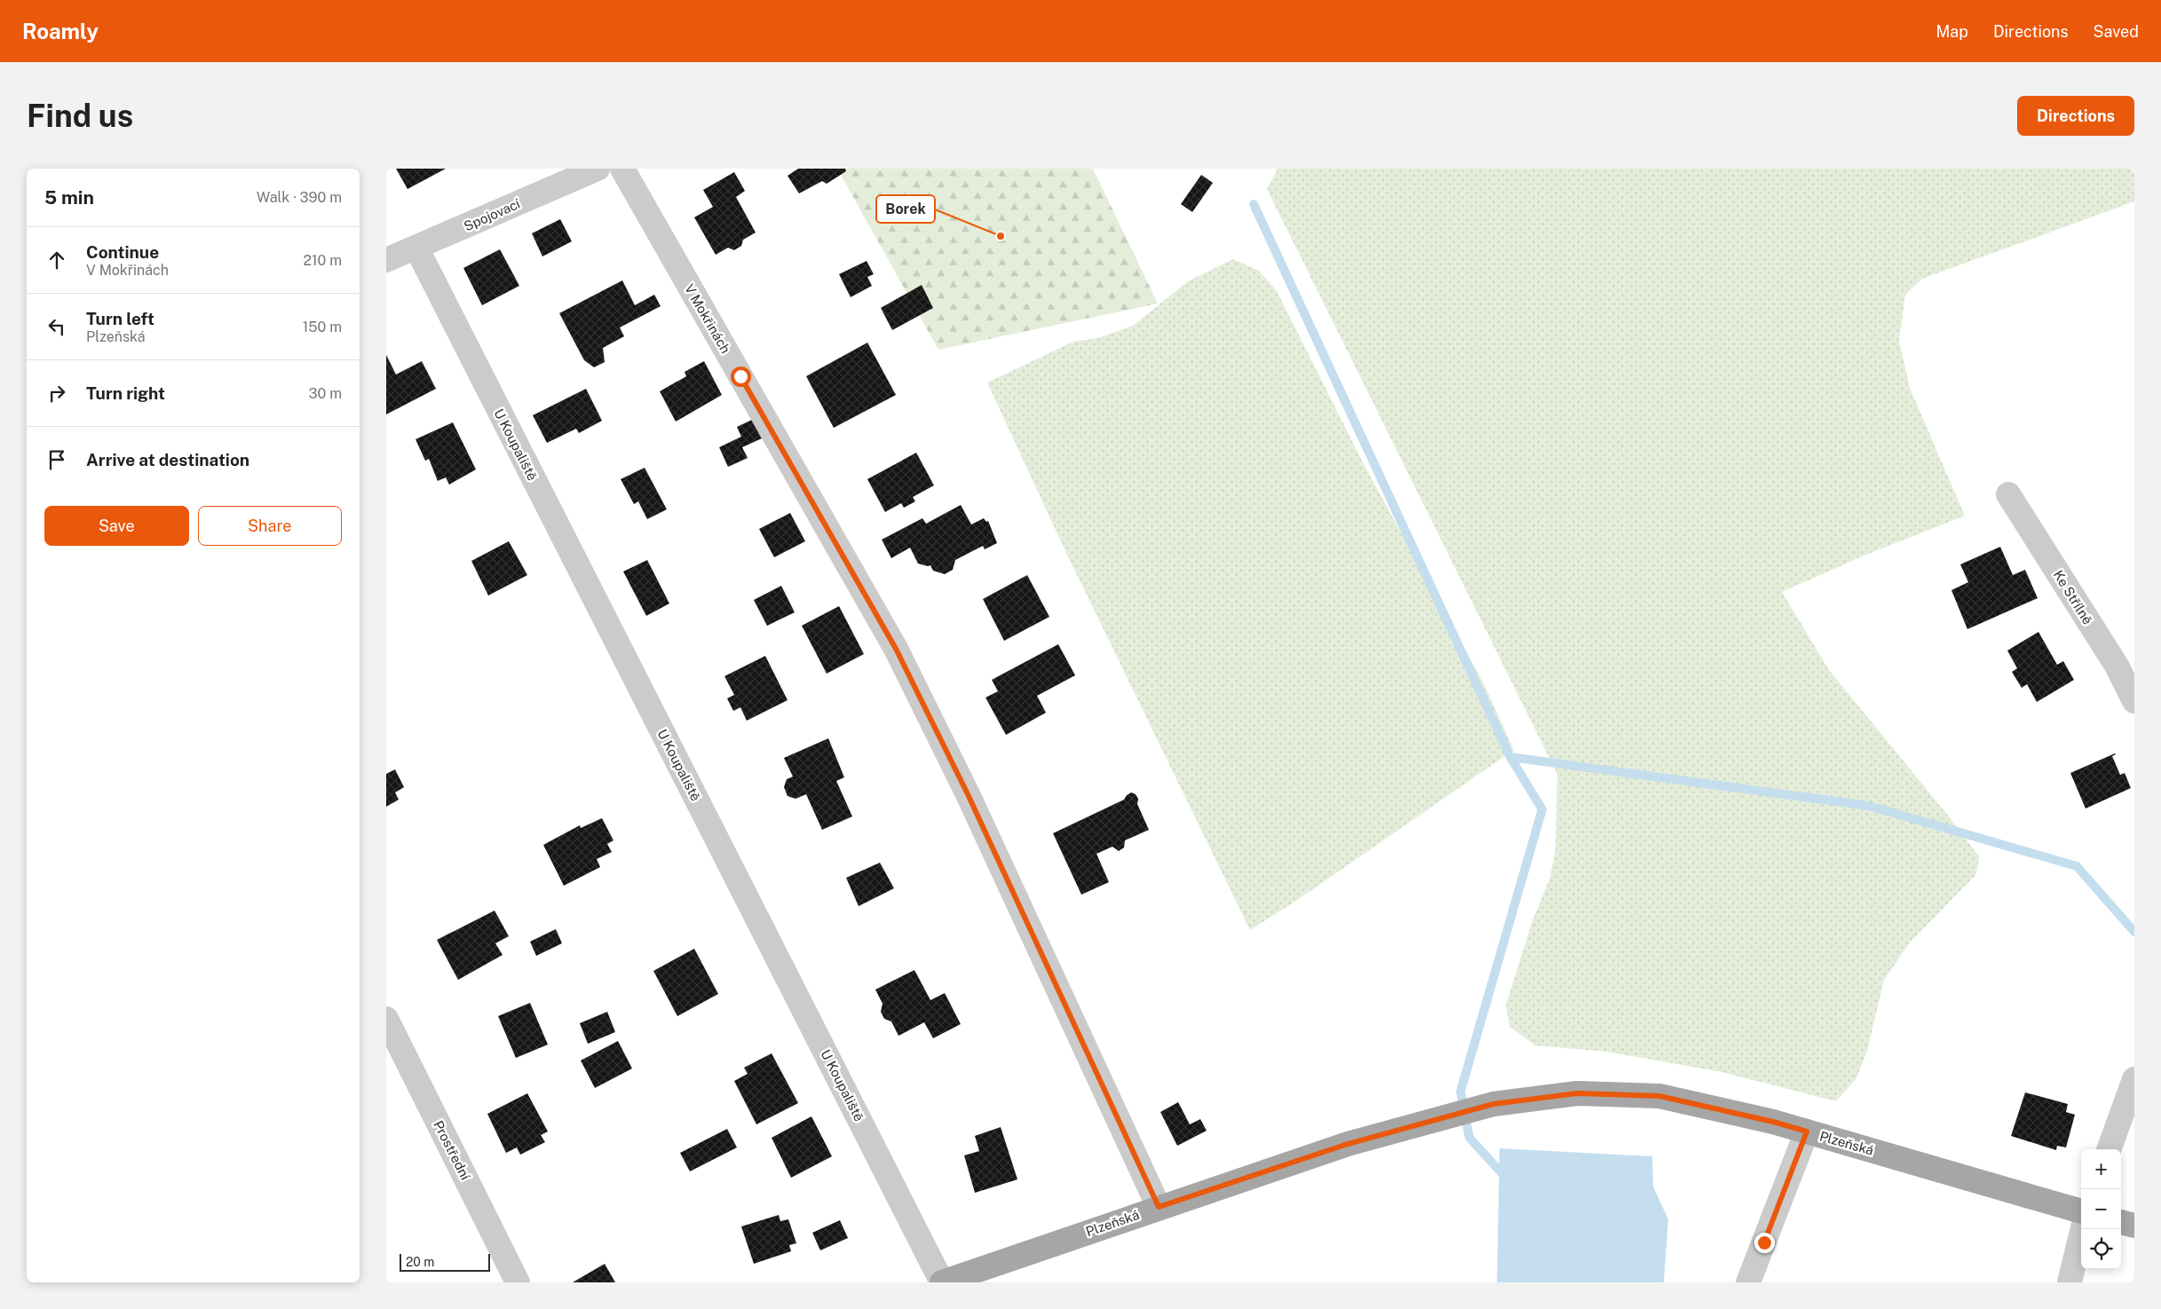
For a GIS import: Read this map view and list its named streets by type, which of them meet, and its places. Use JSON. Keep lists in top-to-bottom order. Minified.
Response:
{"streets":{"main road":["Plzeňská"],"street":["Spojovací","V Mokřinách","U Koupaliště","Ke Střílně","Prostřední"]},"crossings":[["Spojovací","U Koupaliště"],["V Mokřinách","Plzeňská"],["U Koupaliště","Plzeňská"]],"places":["Borek"],"scale_bar":"20 m","page":{"header":"Roamly","nav":["Map","Directions","Saved"],"buttons":["Directions",["Save","Share"]],"title":"Find us","heading":["5 min","Walk · 390 m"],"list":[["Continue","V Mokřinách","210 m"],["Turn left","Plzeňská","150 m"],["Turn right","30 m"],"Arrive at destination"],"map_buttons":["+","−"],"scale":"20 m"}}
